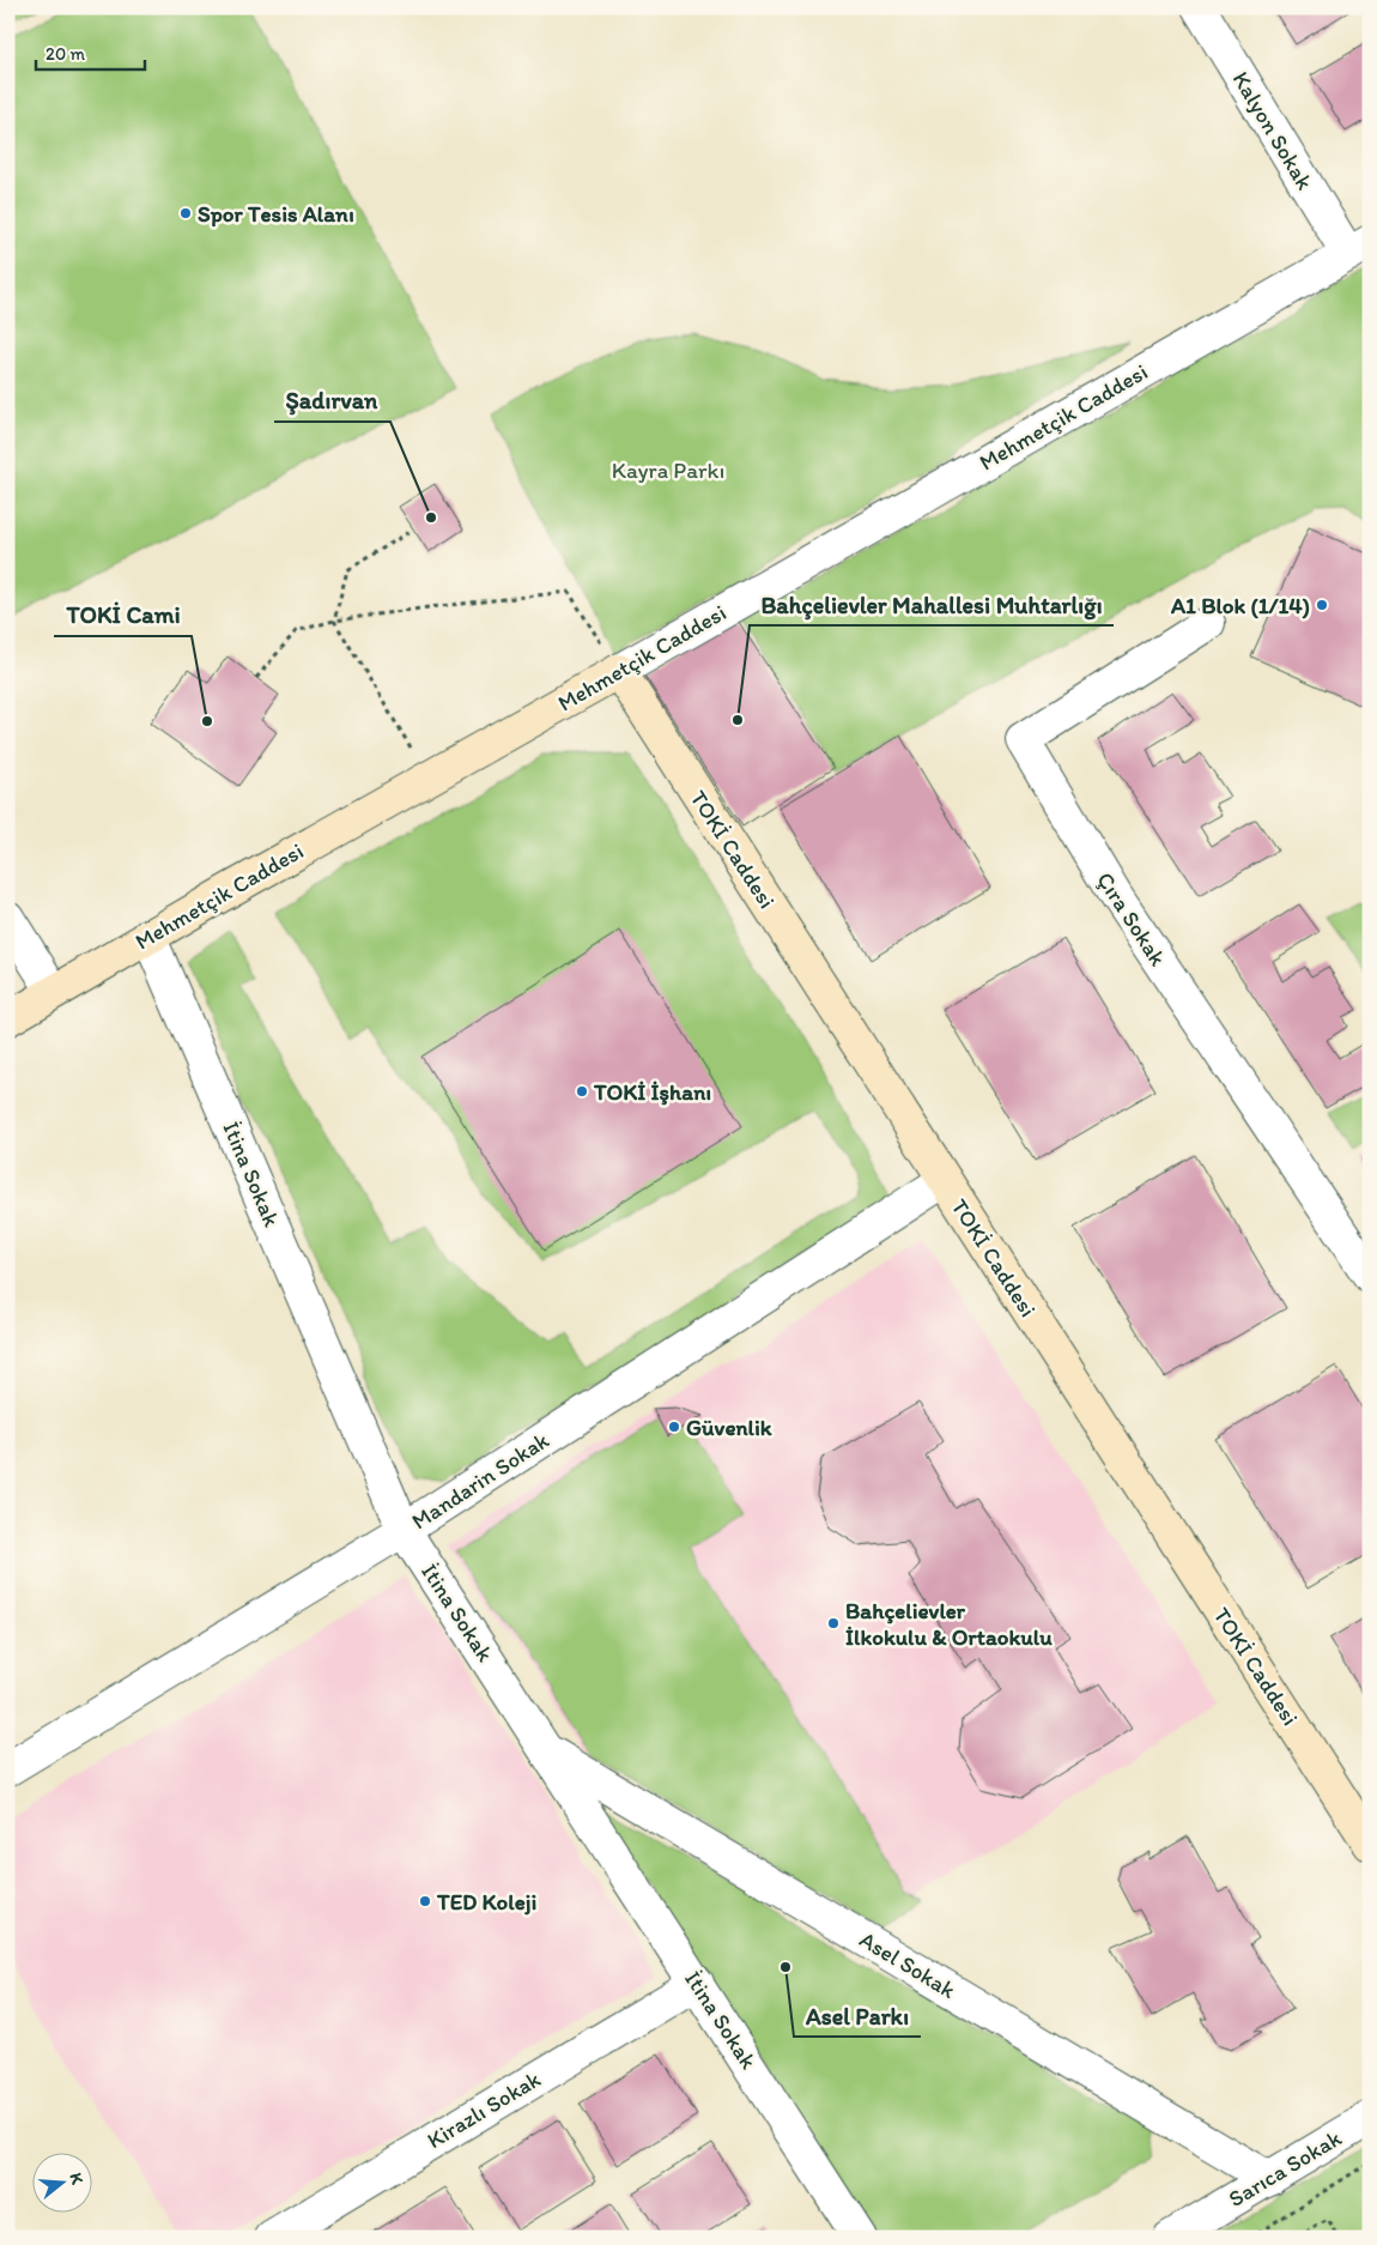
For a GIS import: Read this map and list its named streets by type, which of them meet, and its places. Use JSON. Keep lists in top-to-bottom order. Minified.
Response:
{"streets":{"main road":["Mehmetçik Caddesi","TOKİ Caddesi"],"street":["Kalyon Sokak","Çıra Sokak","İtina Sokak","Mandarin Sokak","Asel Sokak","Kirazlı Sokak","Sarıca Sokak"]},"crossings":[["Kalyon Sokak","Mehmetçik Caddesi"],["Mehmetçik Caddesi","TOKİ Caddesi"],["Mehmetçik Caddesi","İtina Sokak"],["TOKİ Caddesi","Mandarin Sokak"],["İtina Sokak","Mandarin Sokak"],["İtina Sokak","Asel Sokak"],["İtina Sokak","Kirazlı Sokak"],["Asel Sokak","Sarıca Sokak"]],"parks":["Kayra Parkı"],"places":["Spor Tesis Alanı","Şadırvan","A1 Blok (1/14)","Bahçelievler Mahallesi Muhtarlığı","TOKİ Cami","TOKİ İşhanı","Güvenlik","Bahçelievler İlkokulu & Ortaokulu","TED Koleji","Asel Parkı"],"scale_bar":"20 m","north":"right"}
